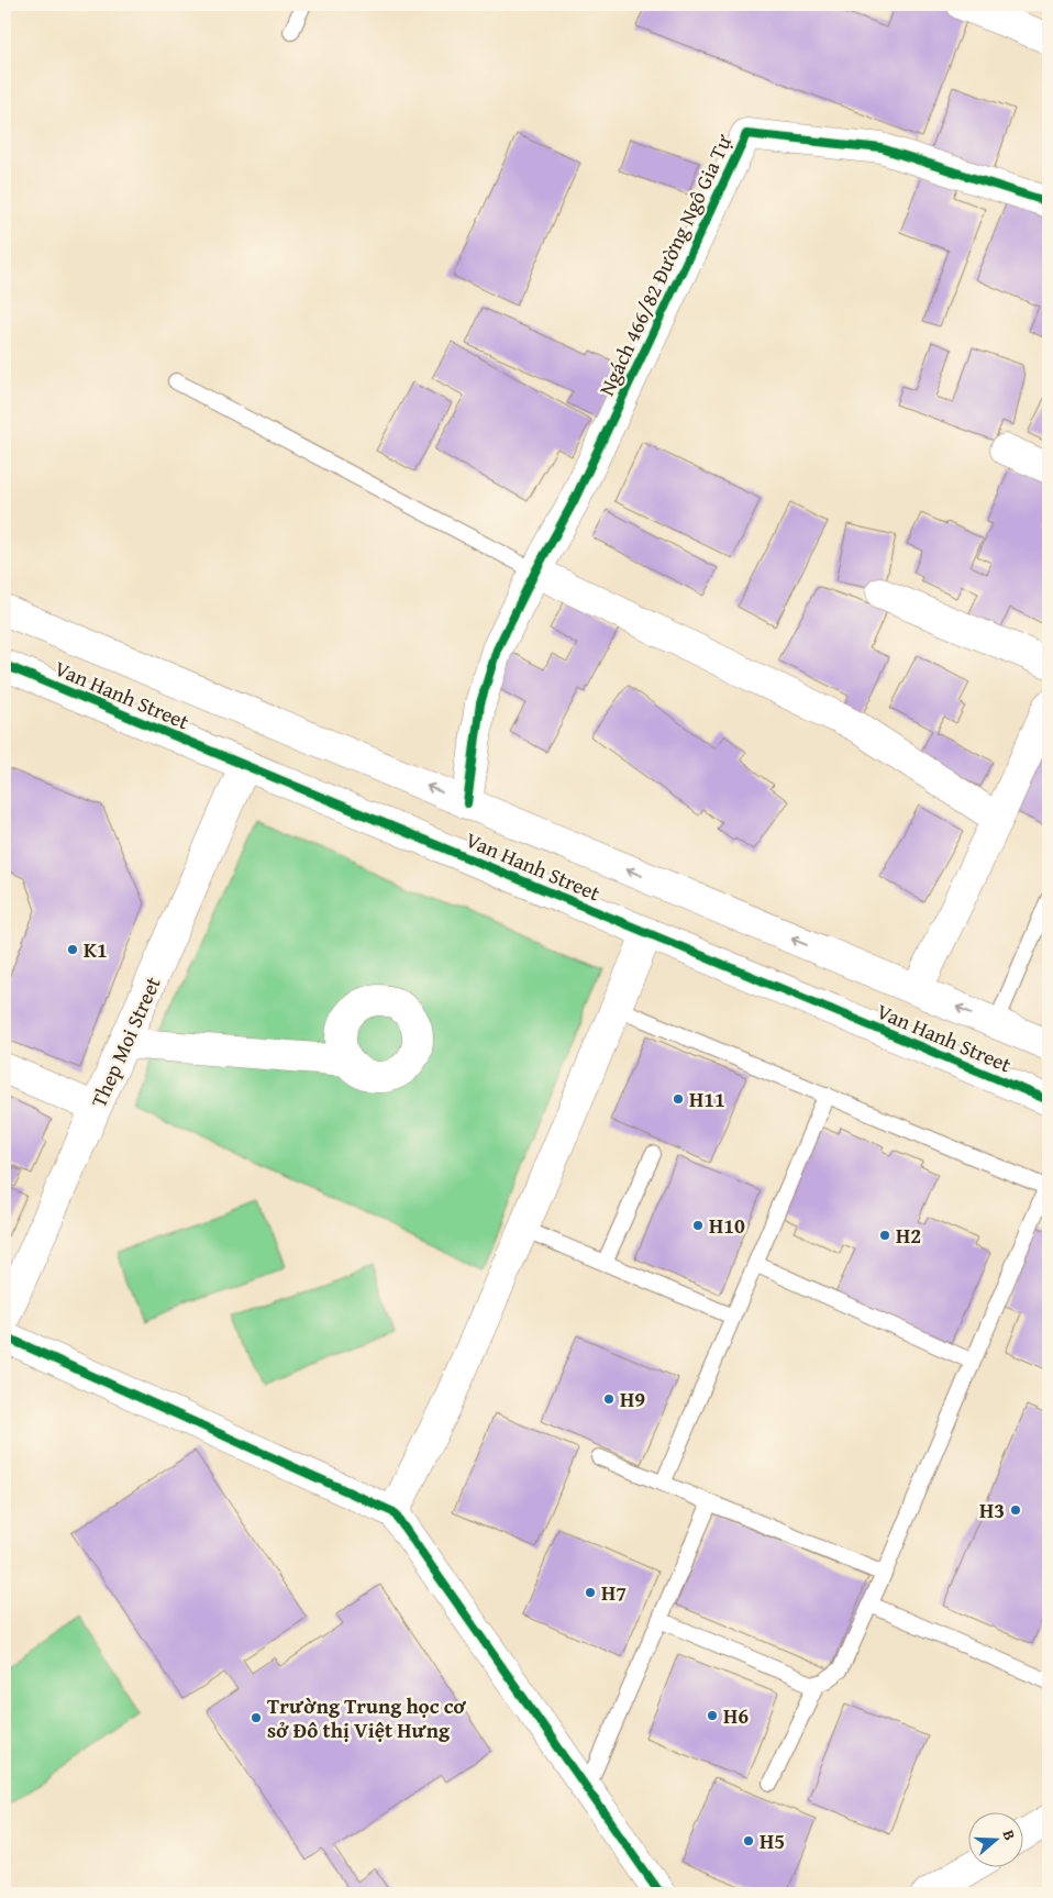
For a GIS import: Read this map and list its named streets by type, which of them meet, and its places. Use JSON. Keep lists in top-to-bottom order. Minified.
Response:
{"streets":{"street":["Ngách 466/82 Đường Ngô Gia Tự","Van Hanh Street","Thep Moi Street"]},"crossings":[["Van Hanh Street","Thep Moi Street"]],"places":["K1","H11","H10","H2","H9","H3","H7","H6","Trường Trung học cơ sở Đô thị Việt Hưng","H5"],"north":"right"}
